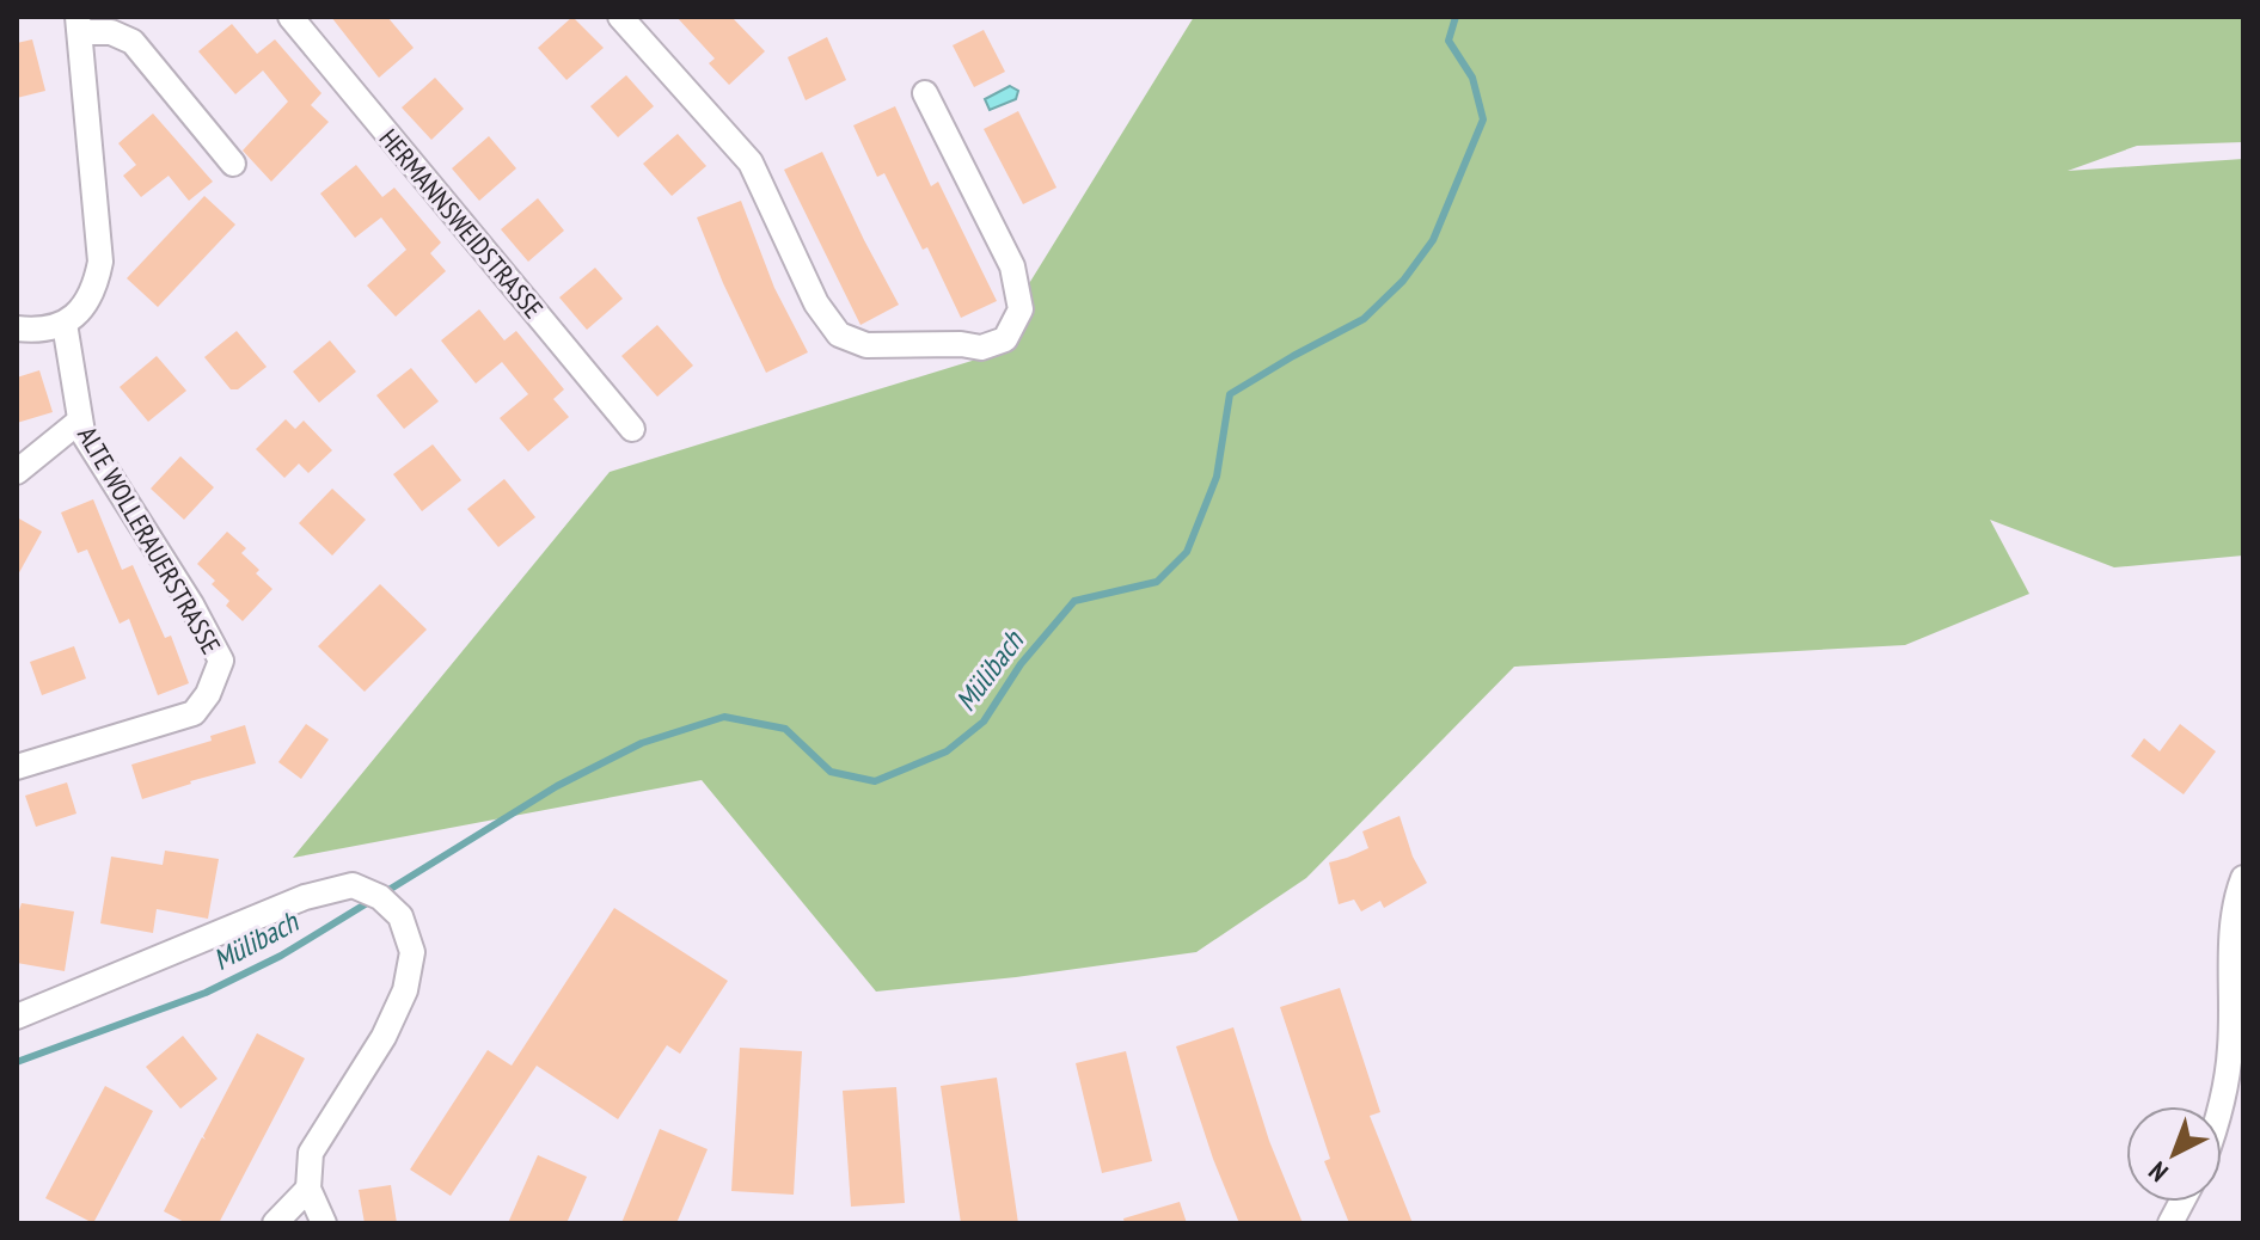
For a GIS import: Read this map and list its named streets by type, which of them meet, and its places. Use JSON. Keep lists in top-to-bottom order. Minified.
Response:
{"streets":{"street":["HERMANNSWEIDSTRASSE","ALTE WOLLERAUERSTRASSE"]},"water":["Mülibach"],"north":"bottom left"}
